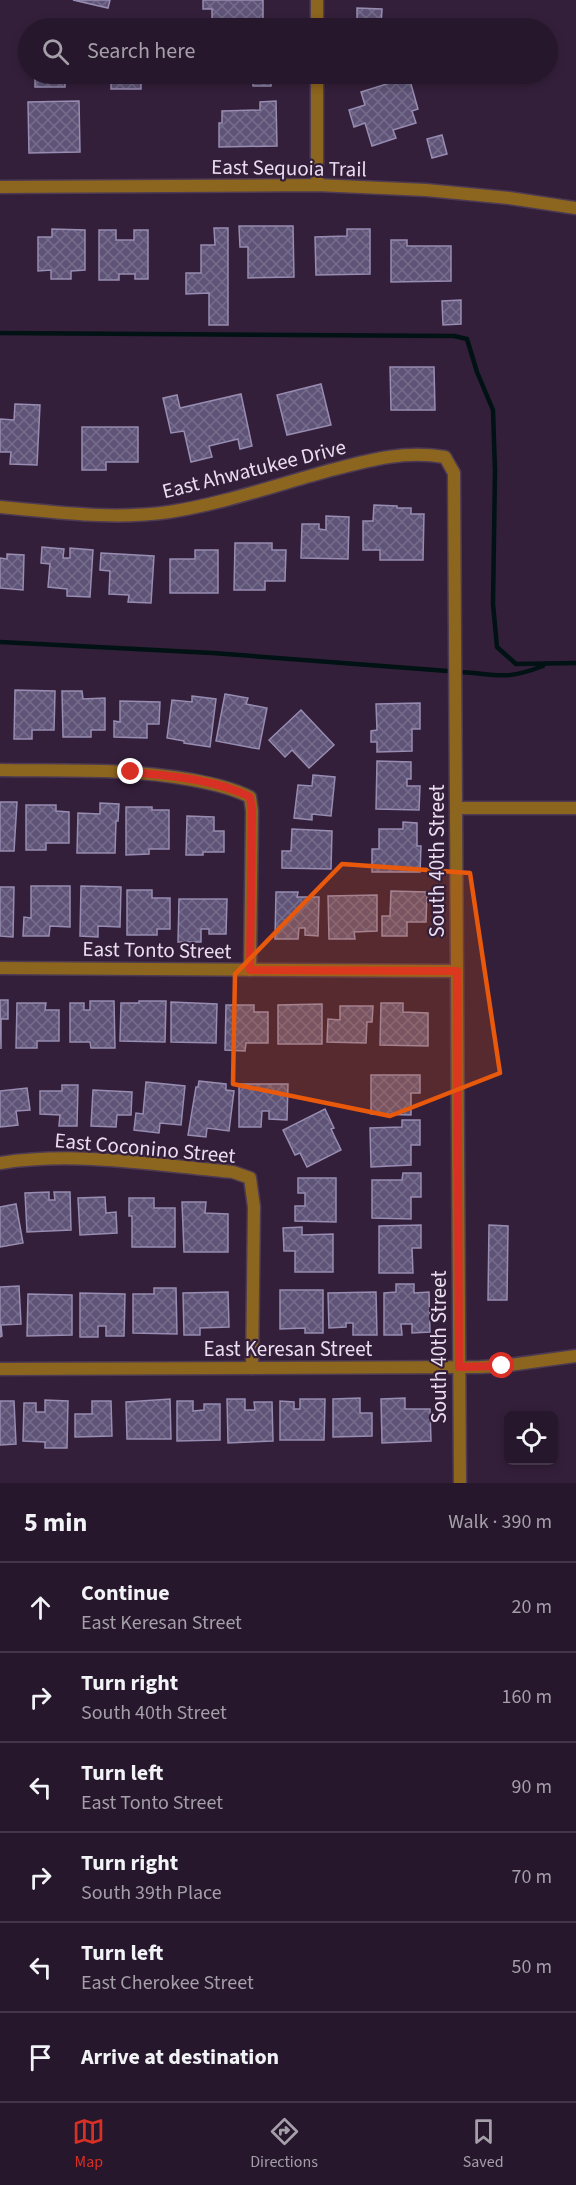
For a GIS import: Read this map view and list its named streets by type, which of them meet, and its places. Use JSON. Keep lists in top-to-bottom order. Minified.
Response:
{"streets":{"street":["East Sequoia Trail","East Ahwatukee Drive","South 40th Street","East Tonto Street","East Coconino Street","East Keresan Street"]},"crossings":[["East Ahwatukee Drive","South 40th Street"],["South 40th Street","East Tonto Street"],["South 40th Street","East Keresan Street"],["East Coconino Street","East Keresan Street"]],"page":{"search":"Search here","heading":["5 min","Walk · 390 m"],"list":[["Continue","East Keresan Street","20 m"],["Turn right","South 40th Street","160 m"],["Turn left","East Tonto Street","90 m"],["Turn right","South 39th Place","70 m"],["Turn left","East Cherokee Street","50 m"],"Arrive at destination"],"nav":["Map","Directions","Saved"]}}
